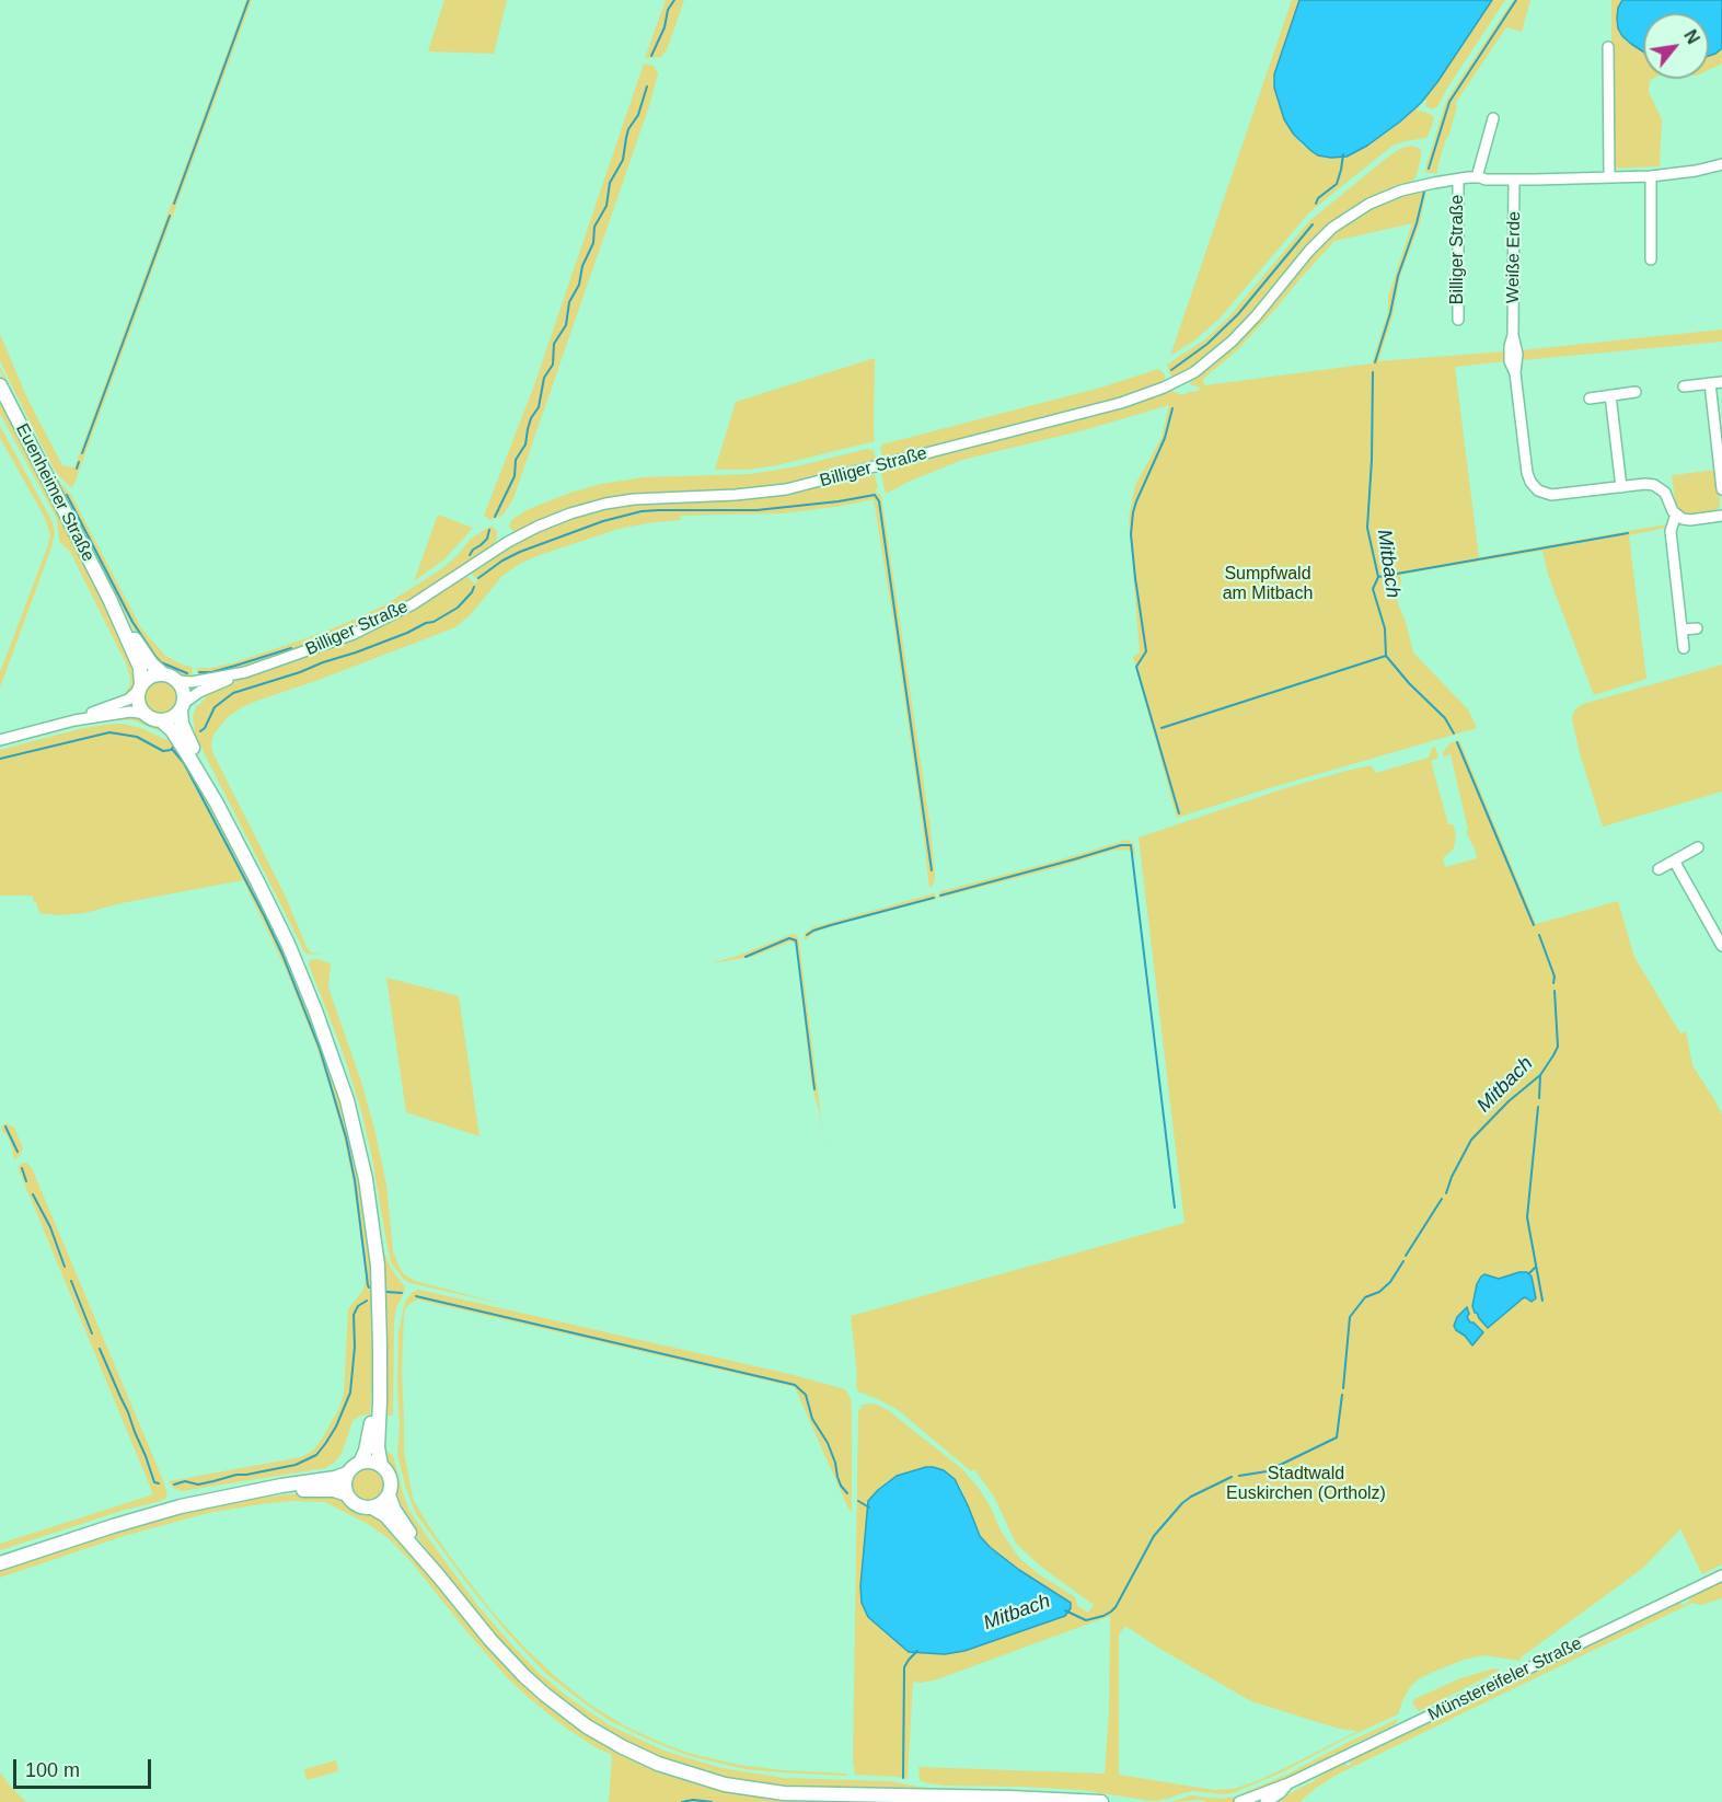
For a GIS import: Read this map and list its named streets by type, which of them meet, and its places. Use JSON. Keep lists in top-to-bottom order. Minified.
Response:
{"streets":{"main road":["Euenheimer Straße"],"street":["Billiger Straße","Weiße Erde","Münstereifeler Straße"]},"crossings":[["Billiger Straße","Weiße Erde"],["Billiger Straße","Euenheimer Straße"]],"water":["Mitbach"],"parks":["Sumpfwald am Mitbach","Stadtwald Euskirchen (Ortholz)"],"scale_bar":"100 m","north":"top right"}
